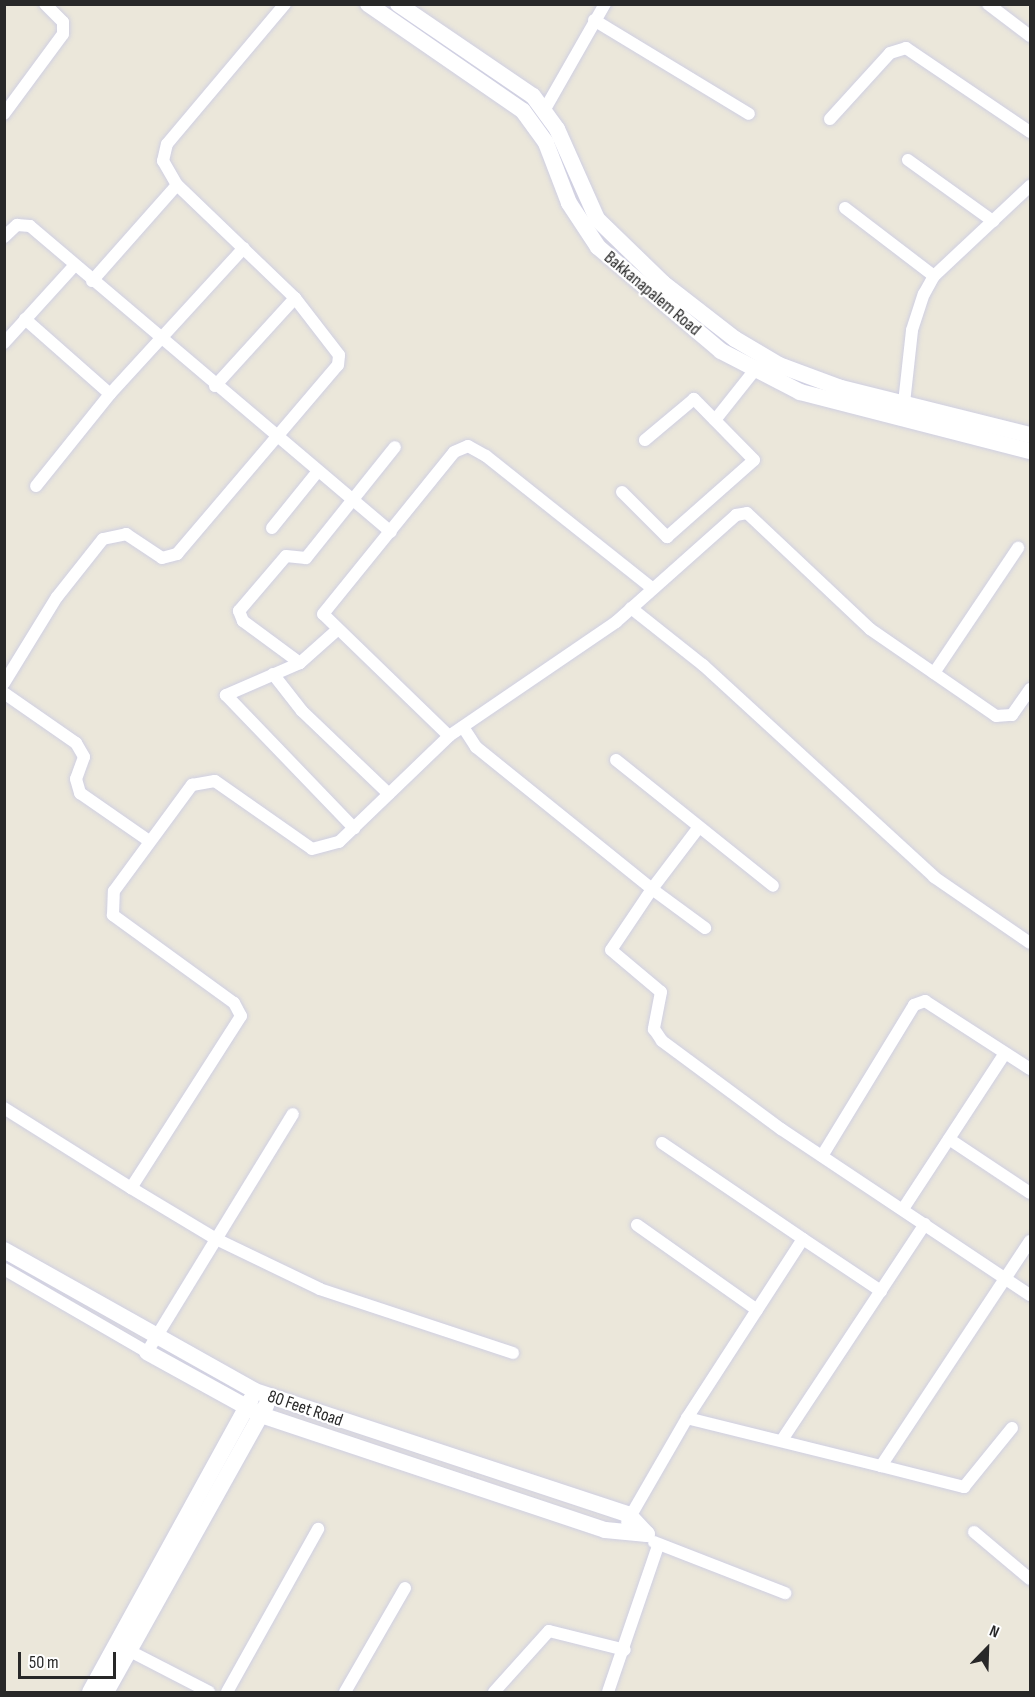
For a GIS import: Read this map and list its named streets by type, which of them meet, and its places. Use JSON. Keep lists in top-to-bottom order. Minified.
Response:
{"streets":{"street":["Bakkanapalem Road","80 Feet Road"]},"scale_bar":"50 m","north":"top right"}
